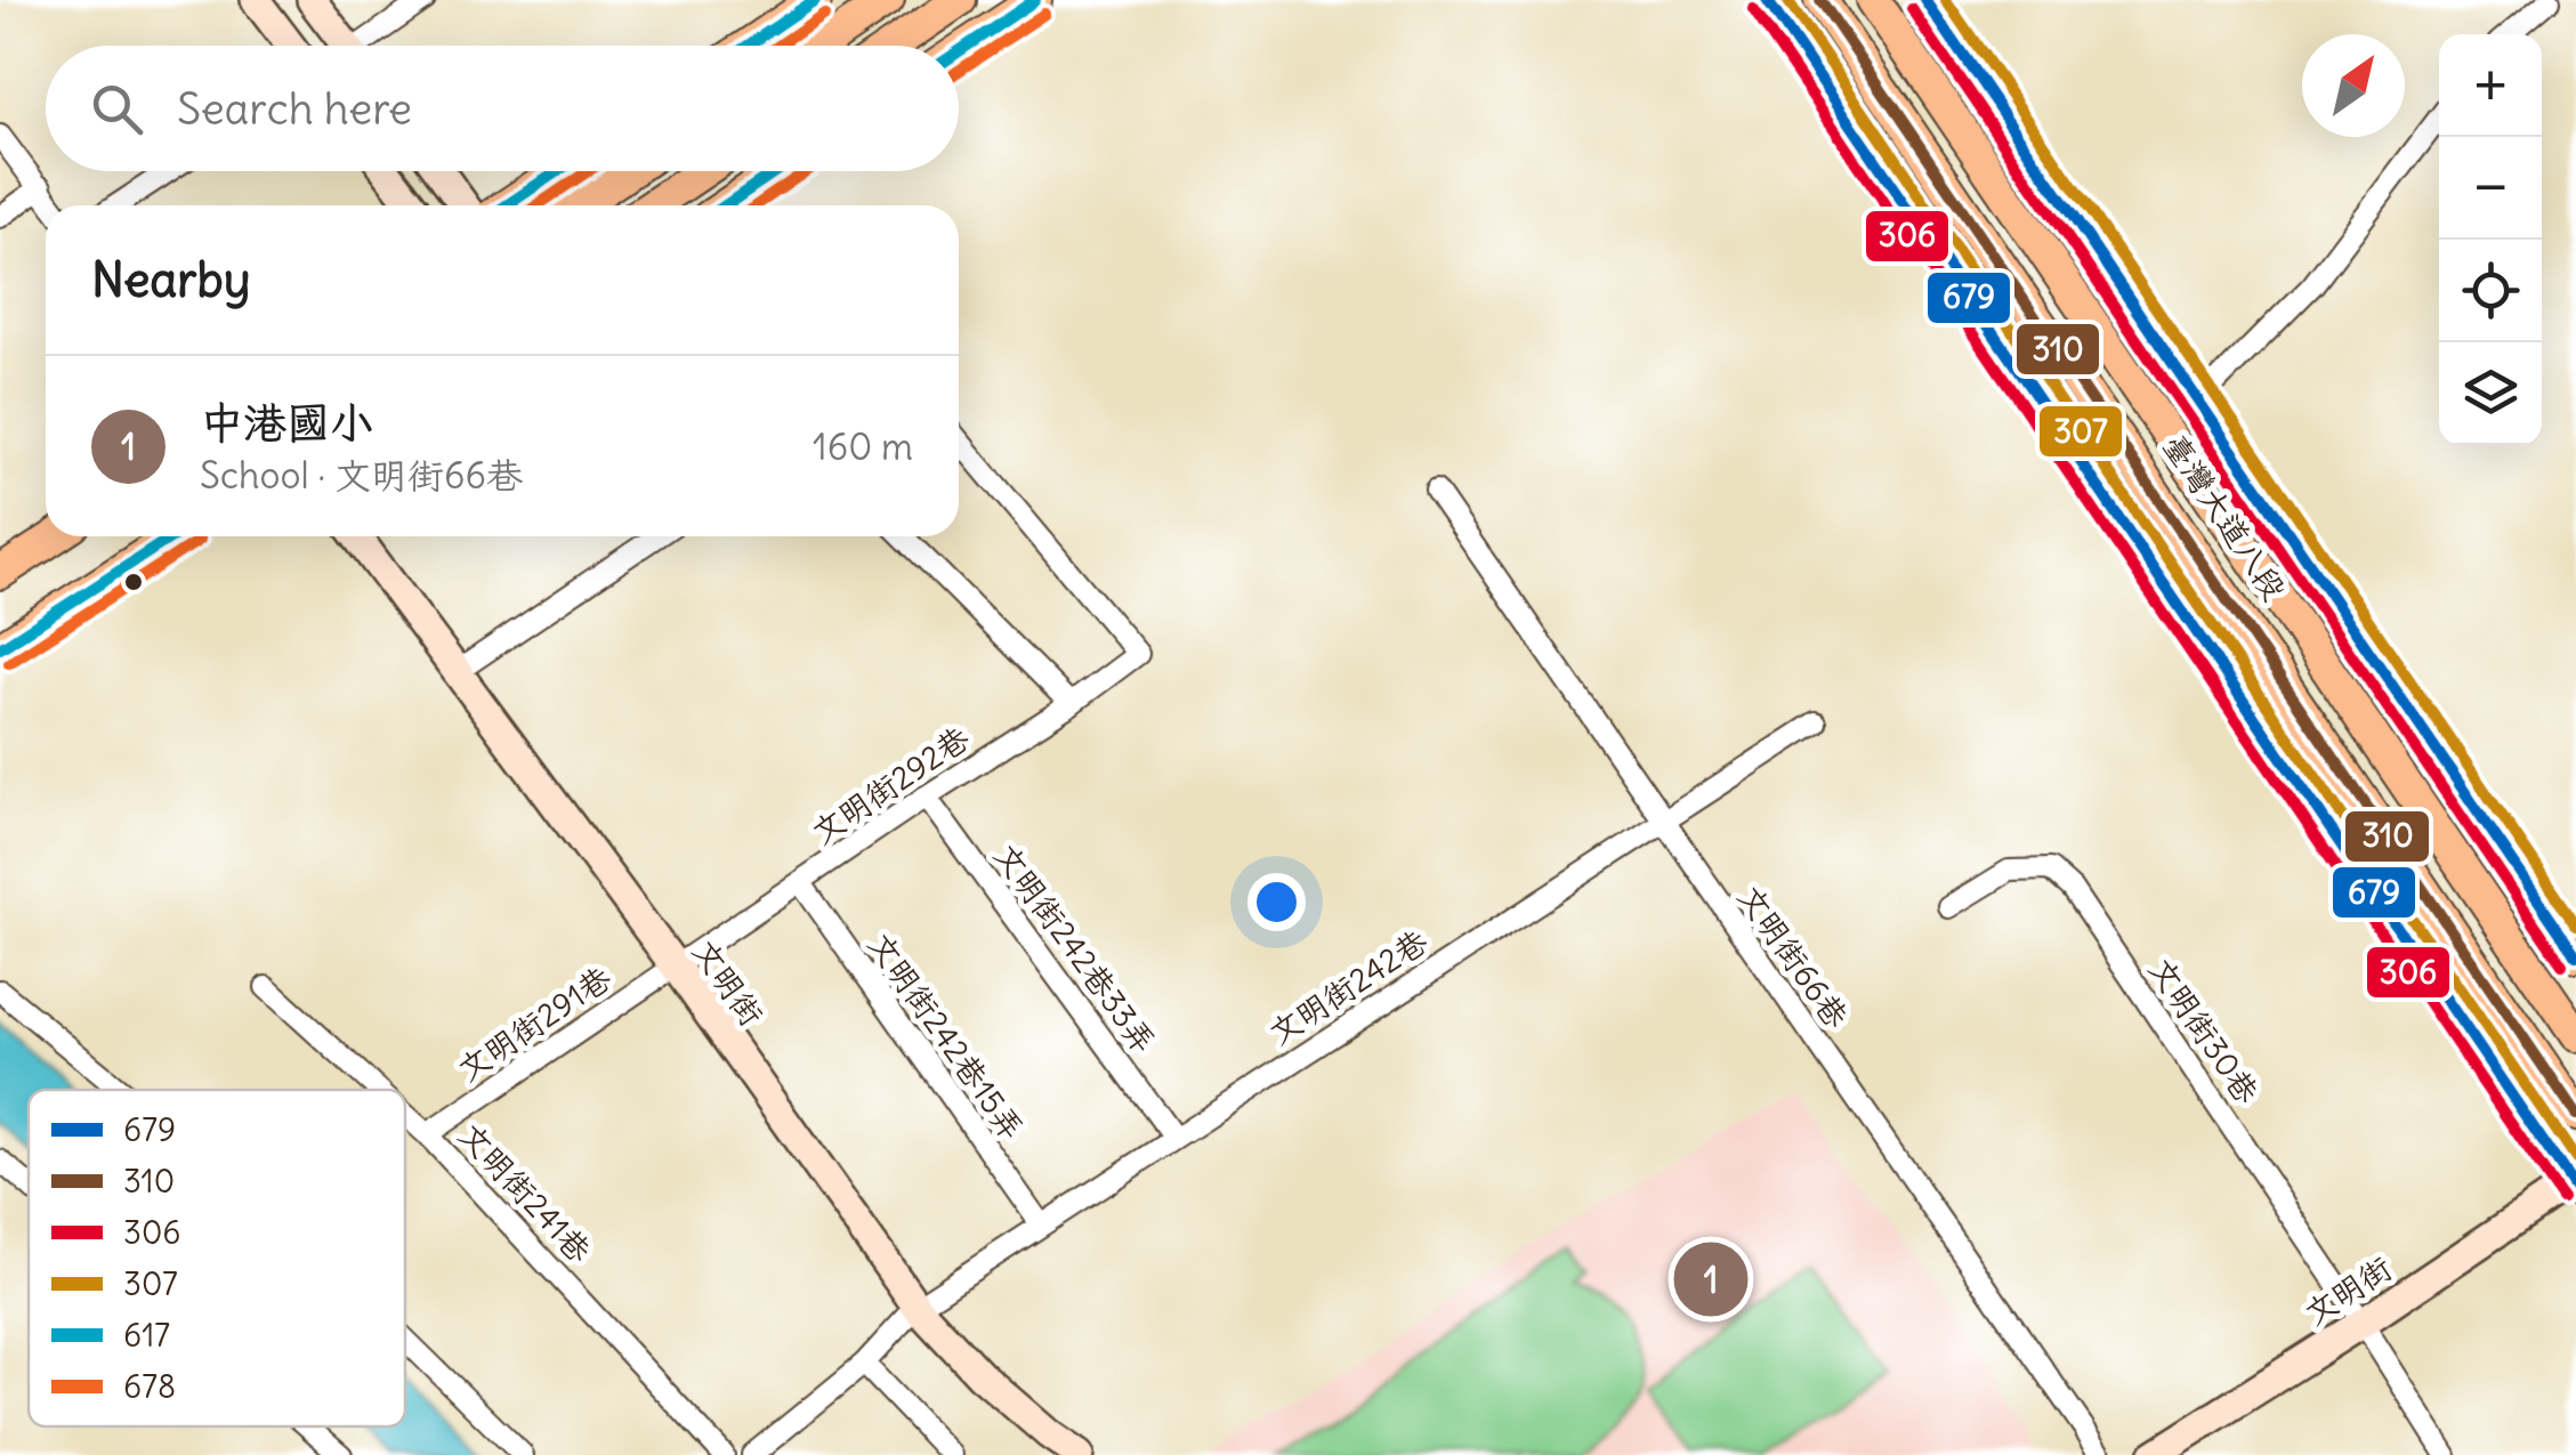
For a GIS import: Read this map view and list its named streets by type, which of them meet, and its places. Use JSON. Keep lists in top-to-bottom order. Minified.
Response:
{"streets":{"main road":["臺灣大道八段"],"street":["文明街292巷","文明街242巷33弄","文明街66巷","文明街","文明街242巷","文明街291巷","文明街30巷","文明街242巷15弄","文明街241巷"]},"crossings":[["文明街292巷","文明街242巷33弄"],["文明街292巷","文明街"],["文明街292巷","文明街291巷"],["文明街292巷","文明街242巷15弄"],["文明街242巷33弄","文明街242巷"],["文明街66巷","文明街242巷"],["文明街","文明街242巷"],["文明街","文明街291巷"],["文明街","文明街30巷"],["文明街242巷","文明街242巷15弄"],["文明街291巷","文明街241巷"]],"lines":["transit line 679","transit line 310","transit line 307","transit line 617","transit line 306","transit line 678"],"legend":["679","310","306","307","617","678"],"north":"top right","page":{"map_buttons":["+","−"],"search":"Search here","heading":"Nearby","list":[{"mark":"1","name":"中港國小","note":"School · 文明街66巷","value":"160 m"}],"pins":"1"}}
